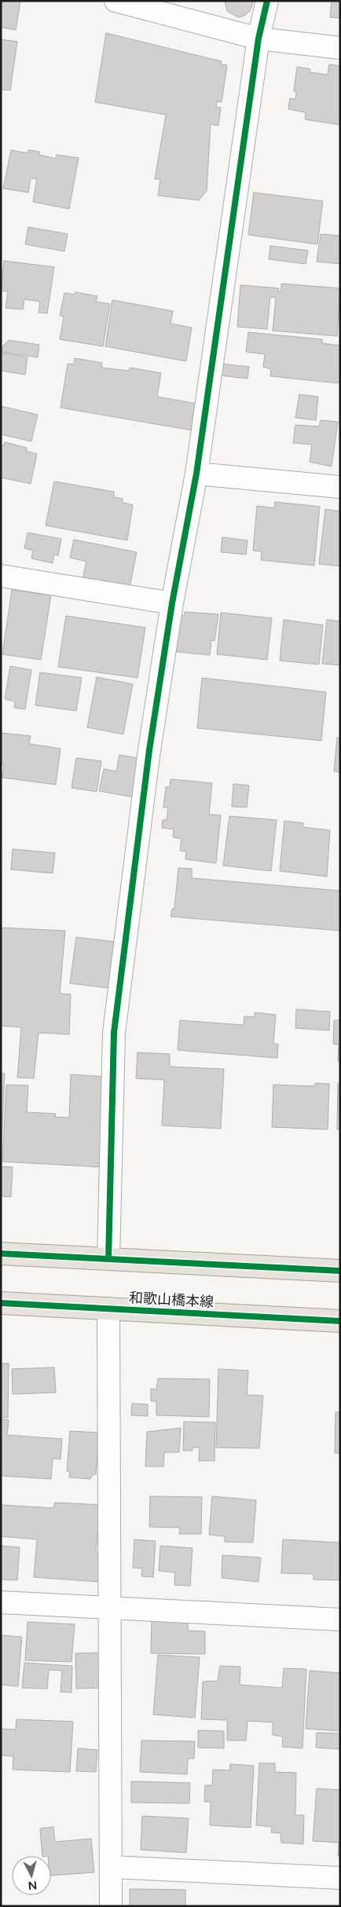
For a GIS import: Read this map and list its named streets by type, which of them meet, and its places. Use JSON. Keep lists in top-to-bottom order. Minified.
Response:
{"streets":{"main road":["和歌山橋本線"]},"north":"bottom"}
